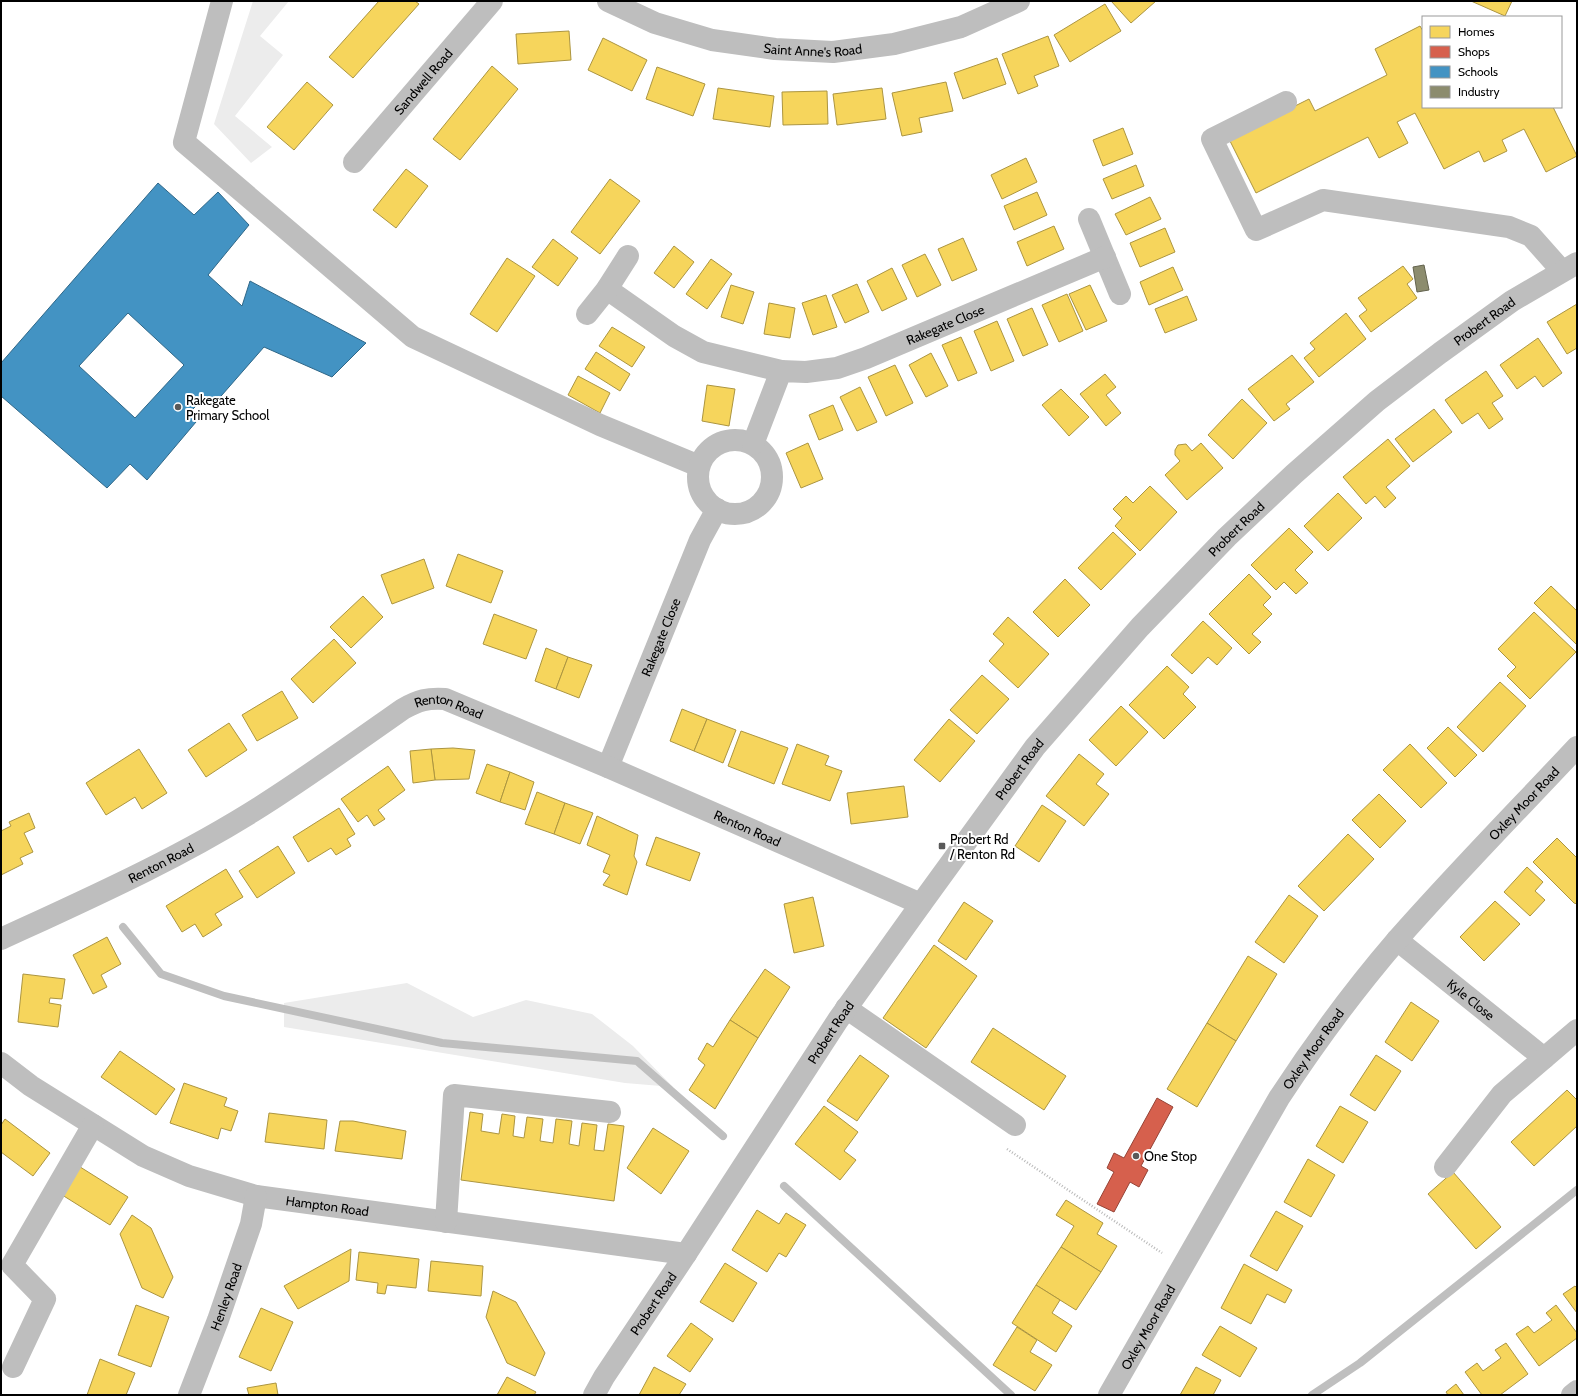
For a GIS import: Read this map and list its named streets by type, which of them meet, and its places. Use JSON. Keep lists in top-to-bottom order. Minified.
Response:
{"streets":{"street":["Saint Anne's Road","Sandwell Road","Probert Road","Rakegate Close","Renton Road","Oxley Moor Road","Kyle Close","Hampton Road","Henley Road"]},"crossings":[["Probert Road","Renton Road"],["Probert Road","Hampton Road"],["Rakegate Close","Renton Road"],["Oxley Moor Road","Kyle Close"],["Hampton Road","Henley Road"]],"places":{"other":["Rakegate Primary School","One Stop"],"transit":["Probert Rd / Renton Rd"]},"legend":["Homes","Shops","Schools","Industry"]}
